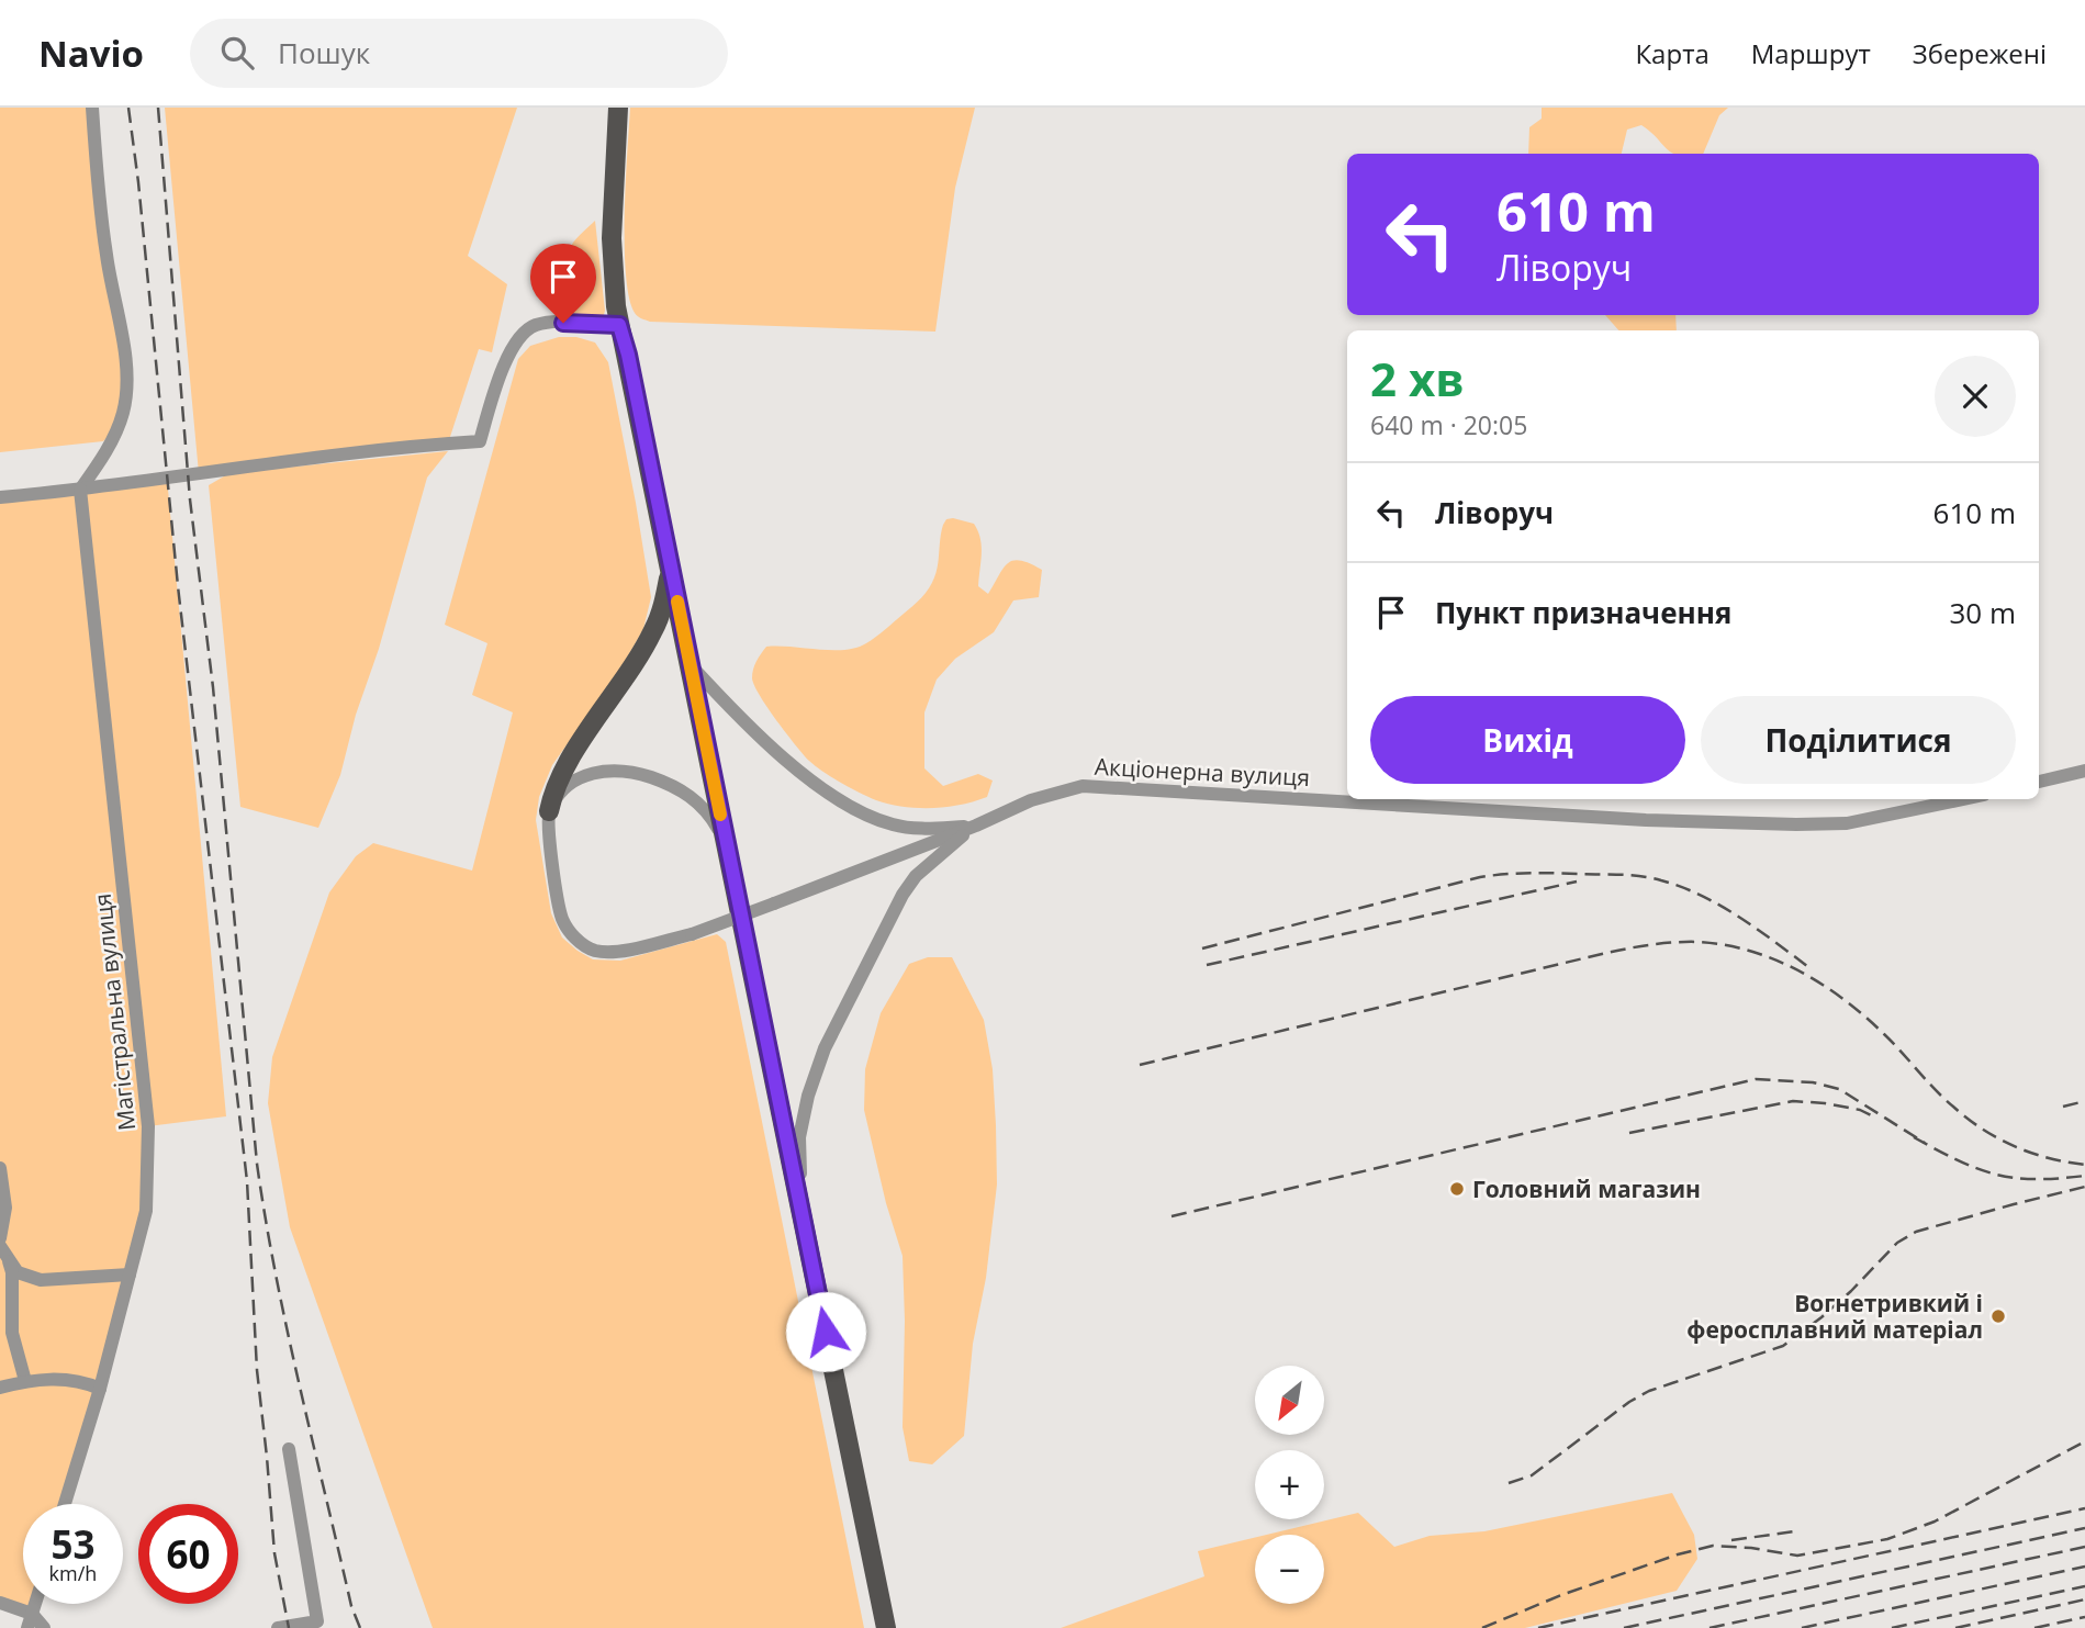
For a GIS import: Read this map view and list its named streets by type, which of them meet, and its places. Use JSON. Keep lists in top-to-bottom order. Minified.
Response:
{"streets":{"street":["Акціонерна вулиця","Магістральна вулиця"]},"places":["Головний магазин","Вогнетривкий і феросплавний матеріал"],"north":"bottom left","page":{"header":"Navio","search":"Пошук","nav":["Карта","Маршрут","Збережені"],"turn":["610 m","Ліворуч"],"heading":["2 хв","640 m · 20:05"],"list":[{"name":"Ліворуч","value":"610 m"},{"name":"Пункт призначення","value":"30 m"}],"buttons":["Вихід","Поділитися"],"map_buttons":["+","−"],"speed":"53 km/h","limit":"60"}}
